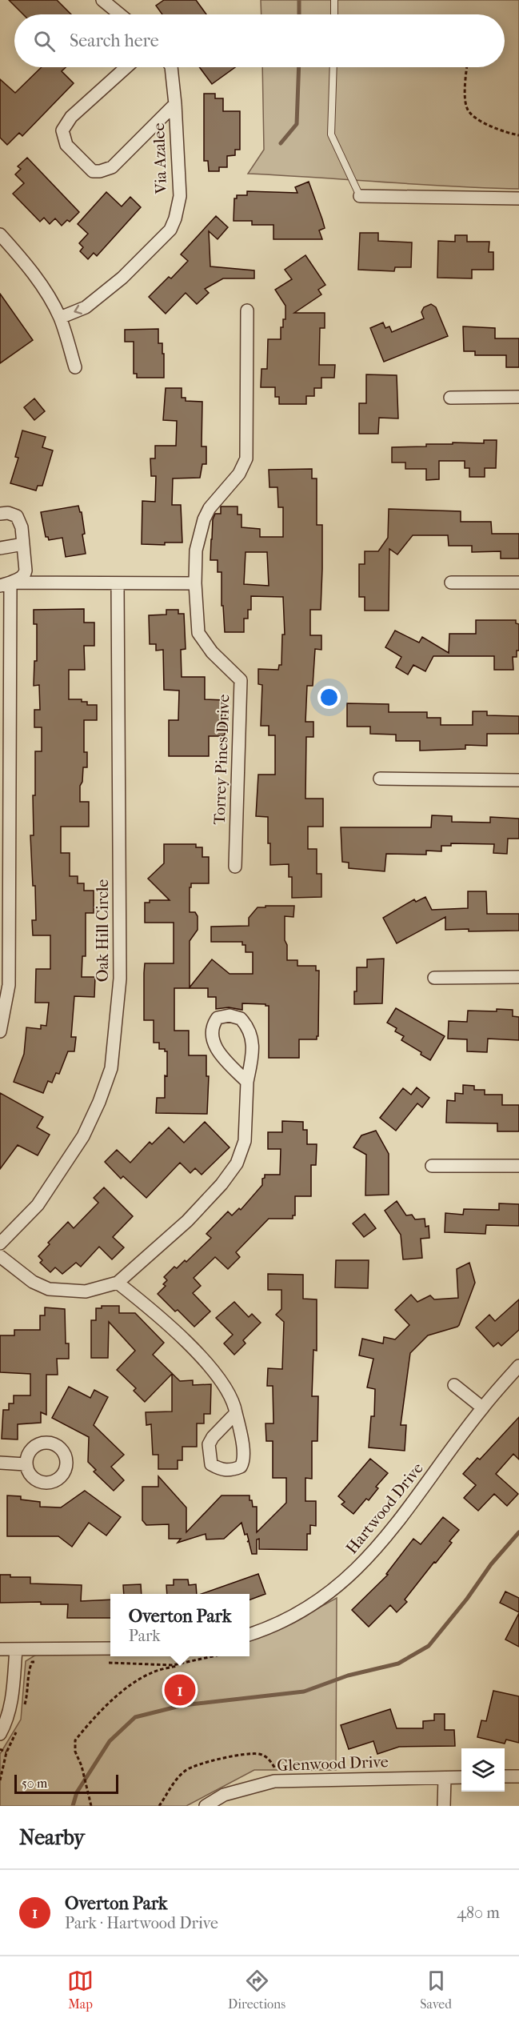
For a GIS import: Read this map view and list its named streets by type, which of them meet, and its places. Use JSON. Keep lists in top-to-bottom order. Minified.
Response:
{"streets":{"street":["Via Azalee","Torrey Pines Drive","Oak Hill Circle","Hartwood Drive","Glenwood Drive"]},"one_way":["Via Azalee"],"scale_bar":"50 m","page":{"search":"Search here","popup":["Overton Park","Park"],"pins":"1","scale":"50 m","heading":"Nearby","list":[{"mark":"1","name":"Overton Park","note":"Park · Hartwood Drive","value":"480 m"}],"nav":["Map","Directions","Saved"]}}
